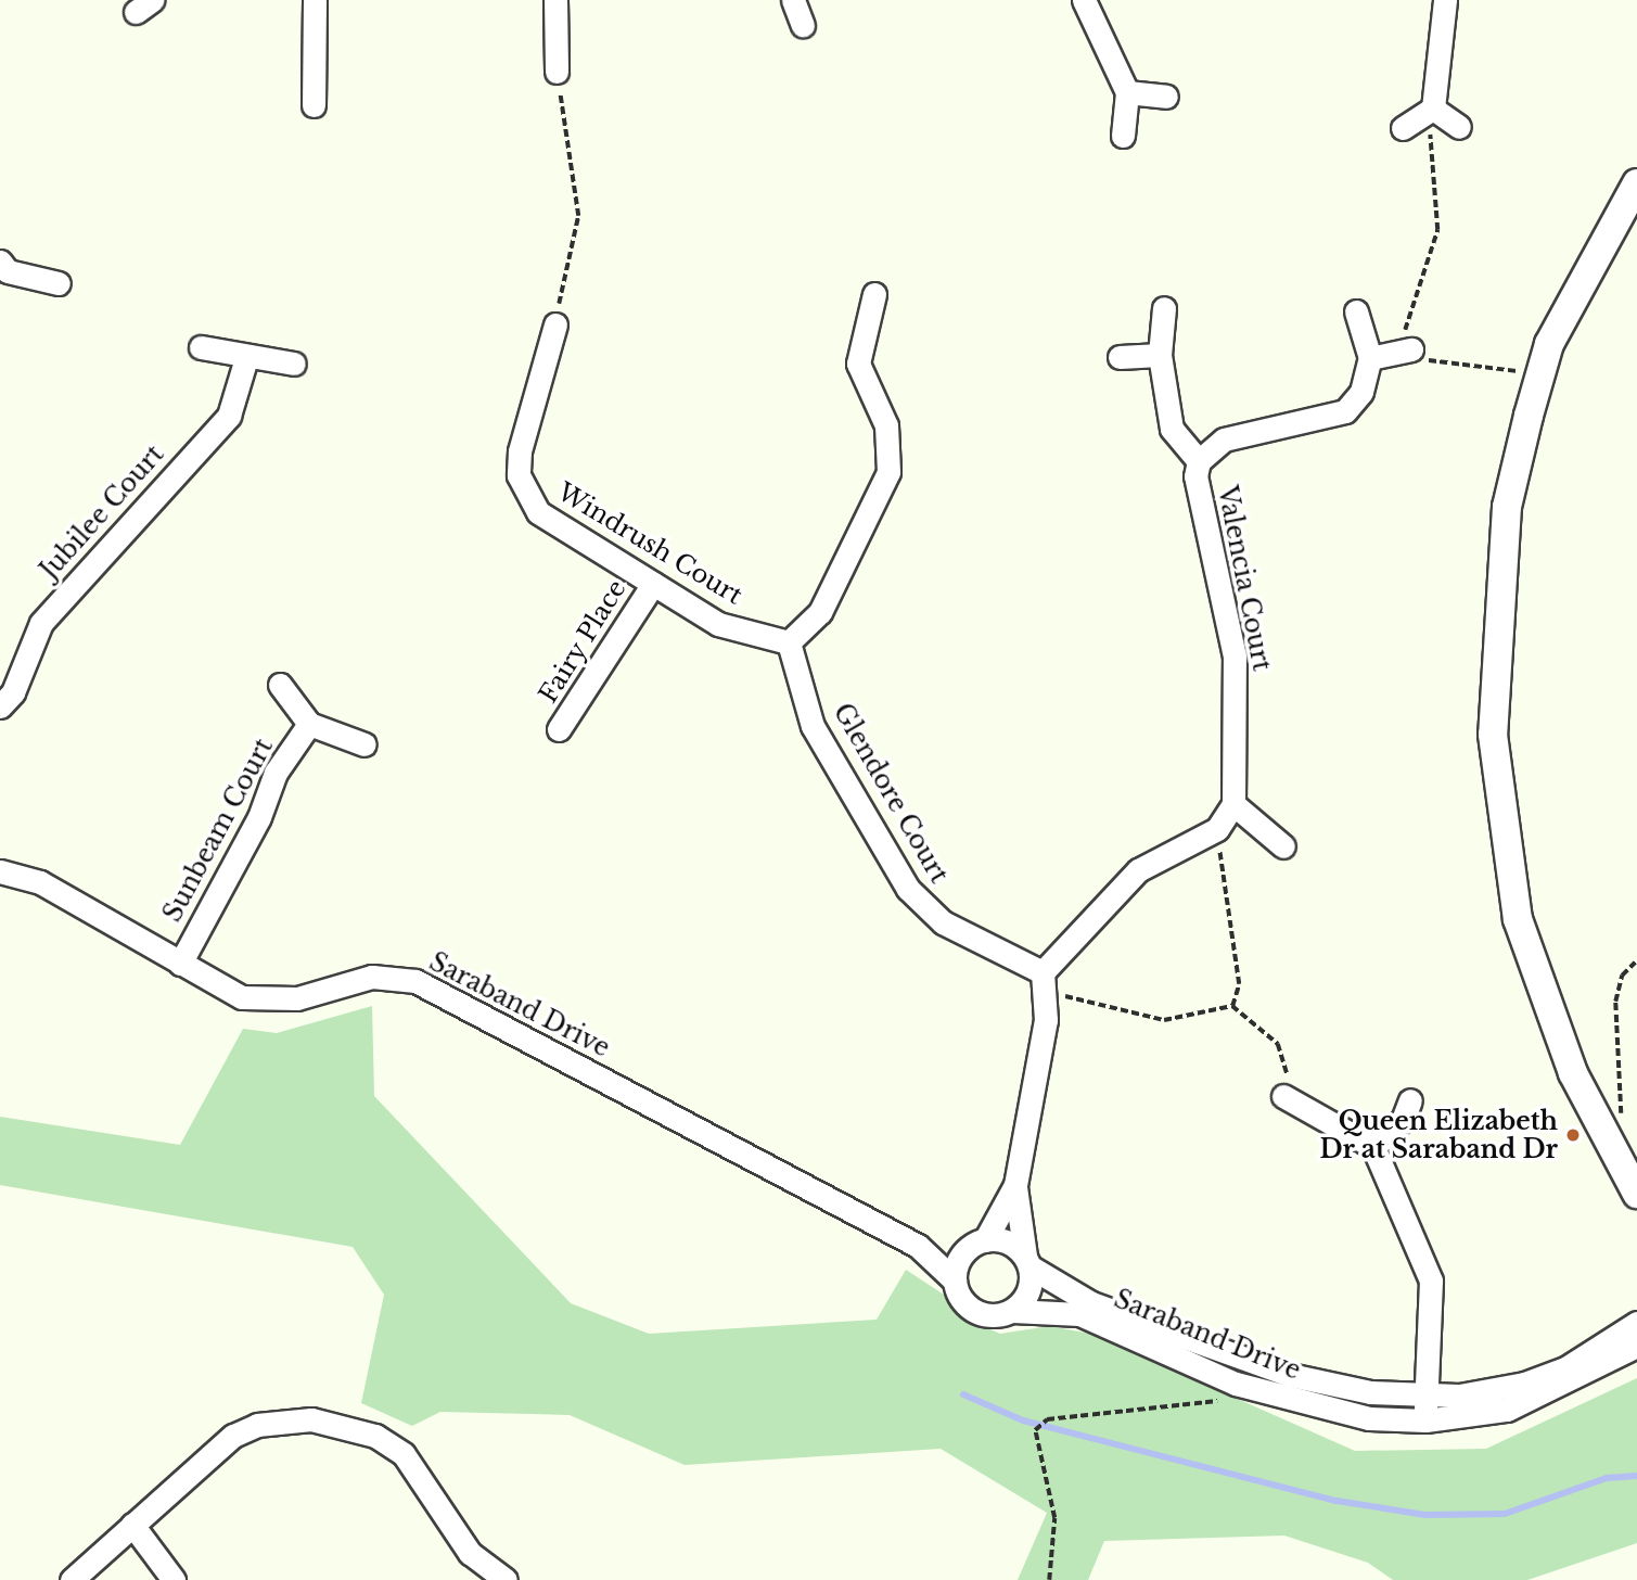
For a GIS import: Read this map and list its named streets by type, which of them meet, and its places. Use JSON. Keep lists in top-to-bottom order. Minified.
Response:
{"streets":{"street":["Jubilee Court","Windrush Court","Valencia Court","Fairy Place","Glendore Court","Sunbeam Court","Saraband Drive"]},"crossings":[["Windrush Court","Fairy Place"],["Windrush Court","Glendore Court"],["Sunbeam Court","Saraband Drive"]],"places":["Queen Elizabeth Dr at Saraband Dr"]}
